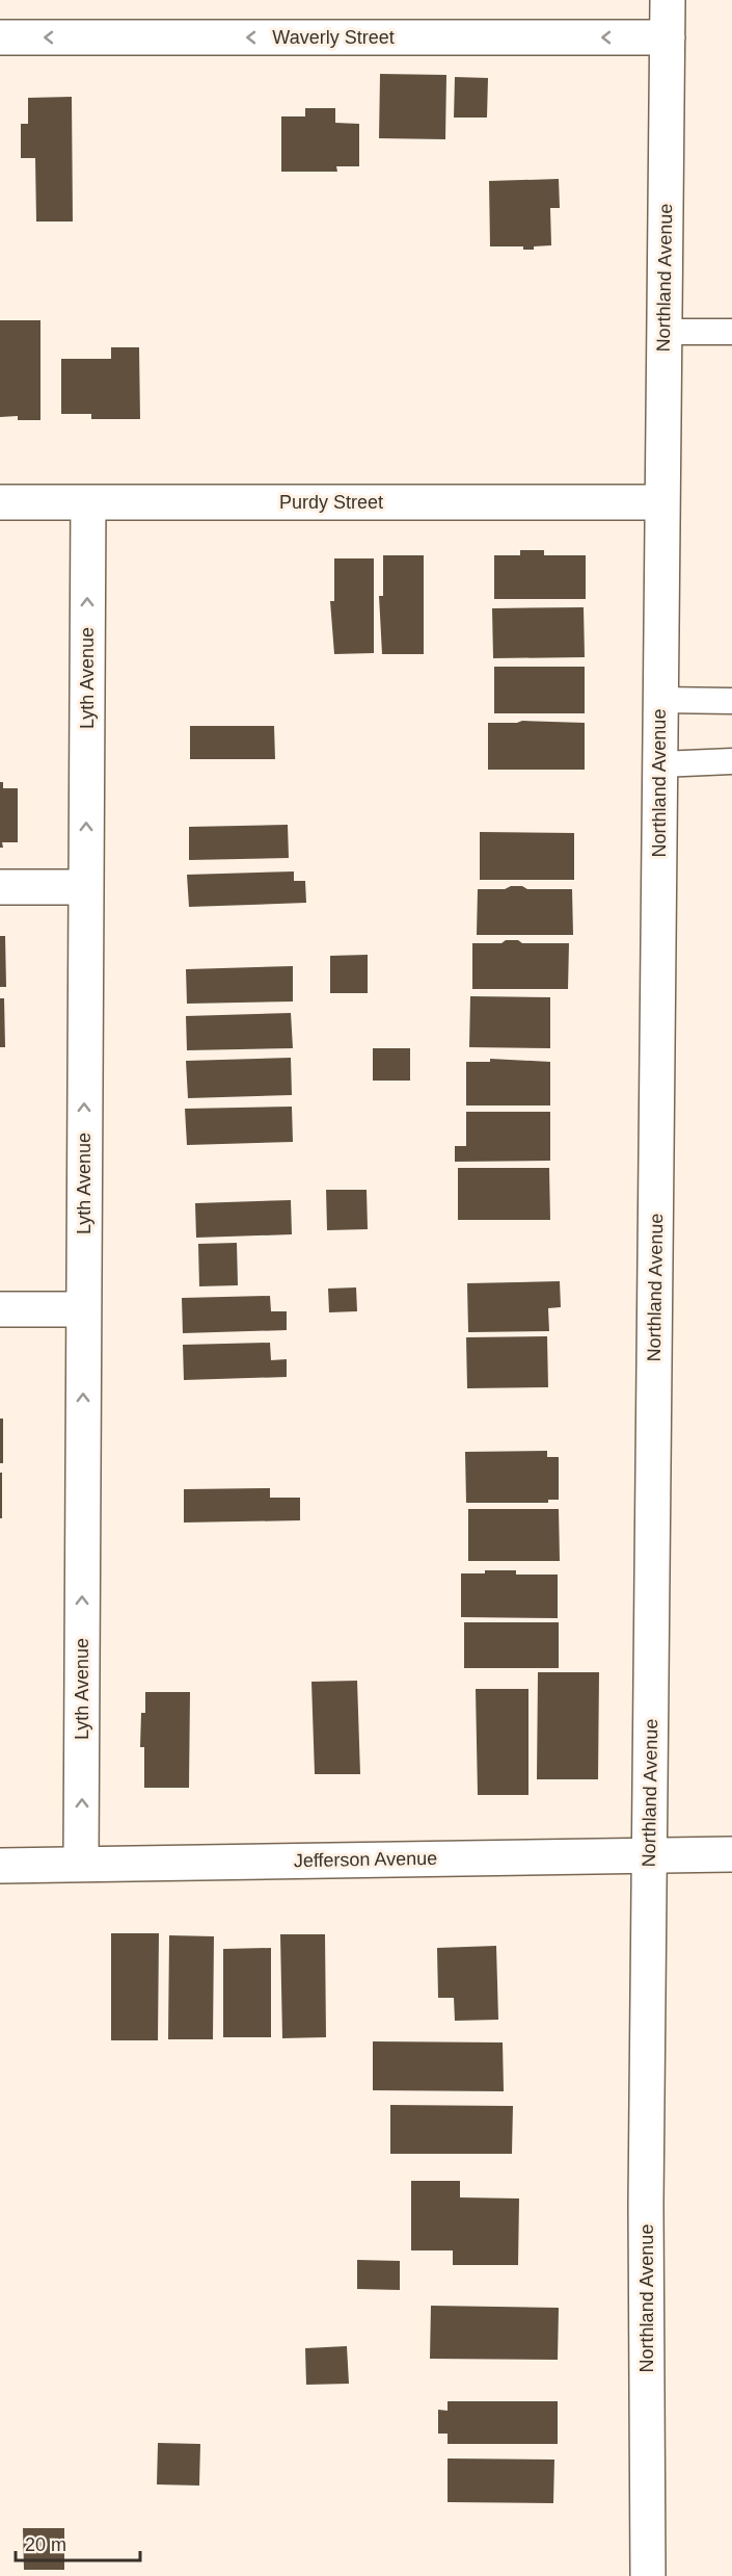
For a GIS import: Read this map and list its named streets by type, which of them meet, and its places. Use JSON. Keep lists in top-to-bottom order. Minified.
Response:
{"streets":{"street":["Waverly Street","Northland Avenue","Purdy Street","Lyth Avenue","Jefferson Avenue"]},"crossings":[["Waverly Street","Northland Avenue"],["Northland Avenue","Purdy Street"],["Northland Avenue","Jefferson Avenue"],["Purdy Street","Lyth Avenue"],["Lyth Avenue","Jefferson Avenue"]],"one_way":["Waverly Street","Lyth Avenue"],"scale_bar":"20 m"}
